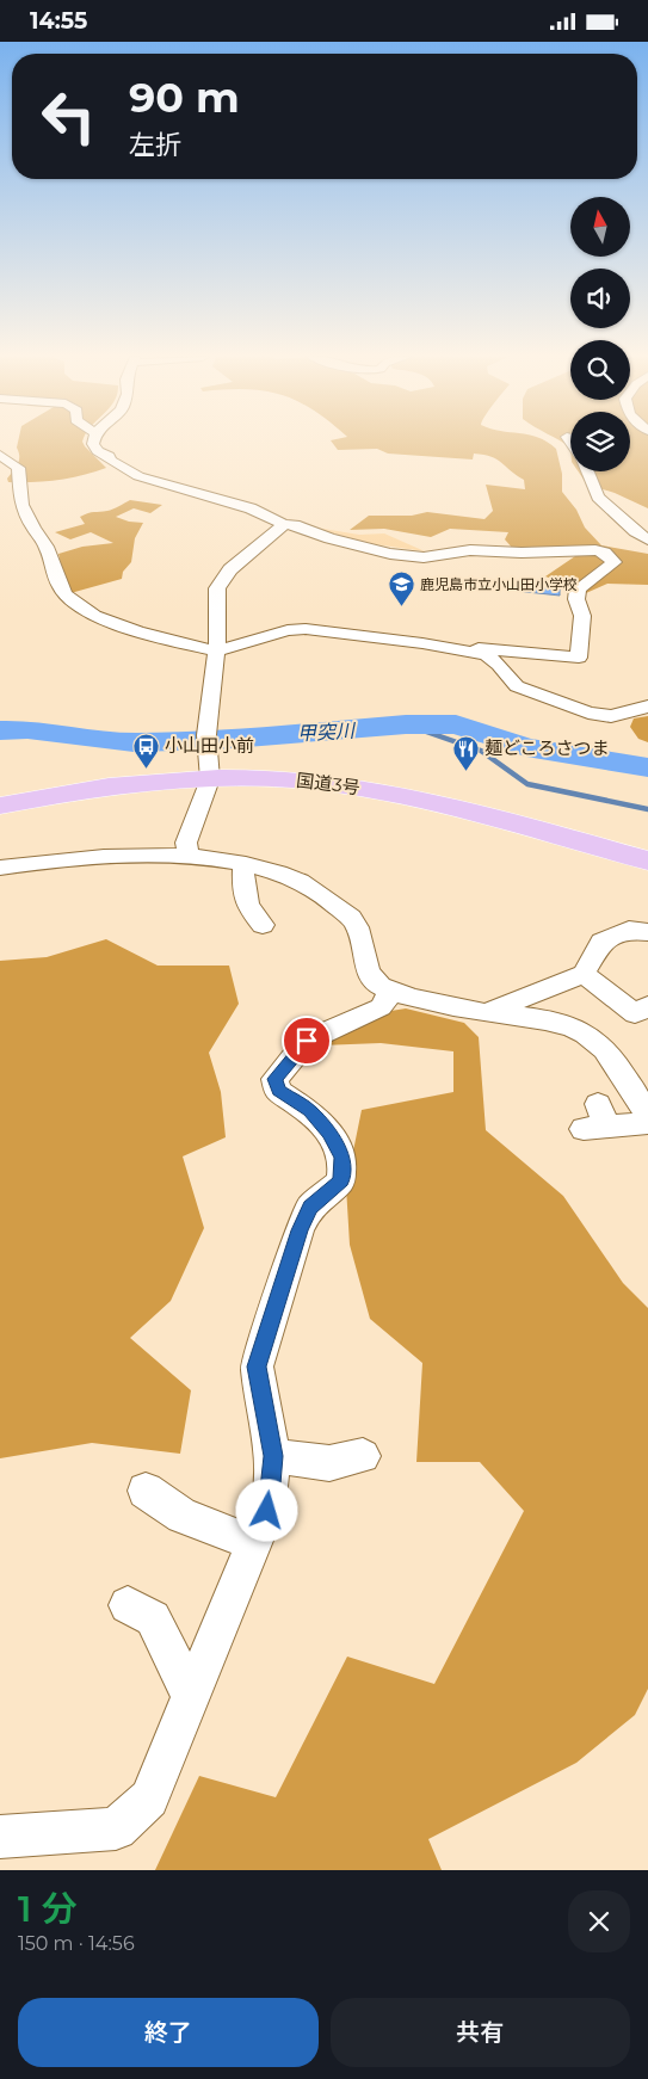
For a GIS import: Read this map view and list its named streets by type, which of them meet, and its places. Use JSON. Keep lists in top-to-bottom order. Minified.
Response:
{"streets":{"highway":["国道3号"]},"water":["甲突川"],"places":{"school or university":["鹿児島市立小山田小学校"],"bus stop":["小山田小前"],"restaurant":["麺どころさつま"]},"north":"top","page":{"status":"14:55","turn":["90 m","左折"],"heading":["1 分","150 m · 14:56"],"buttons":["終了","共有"]}}
